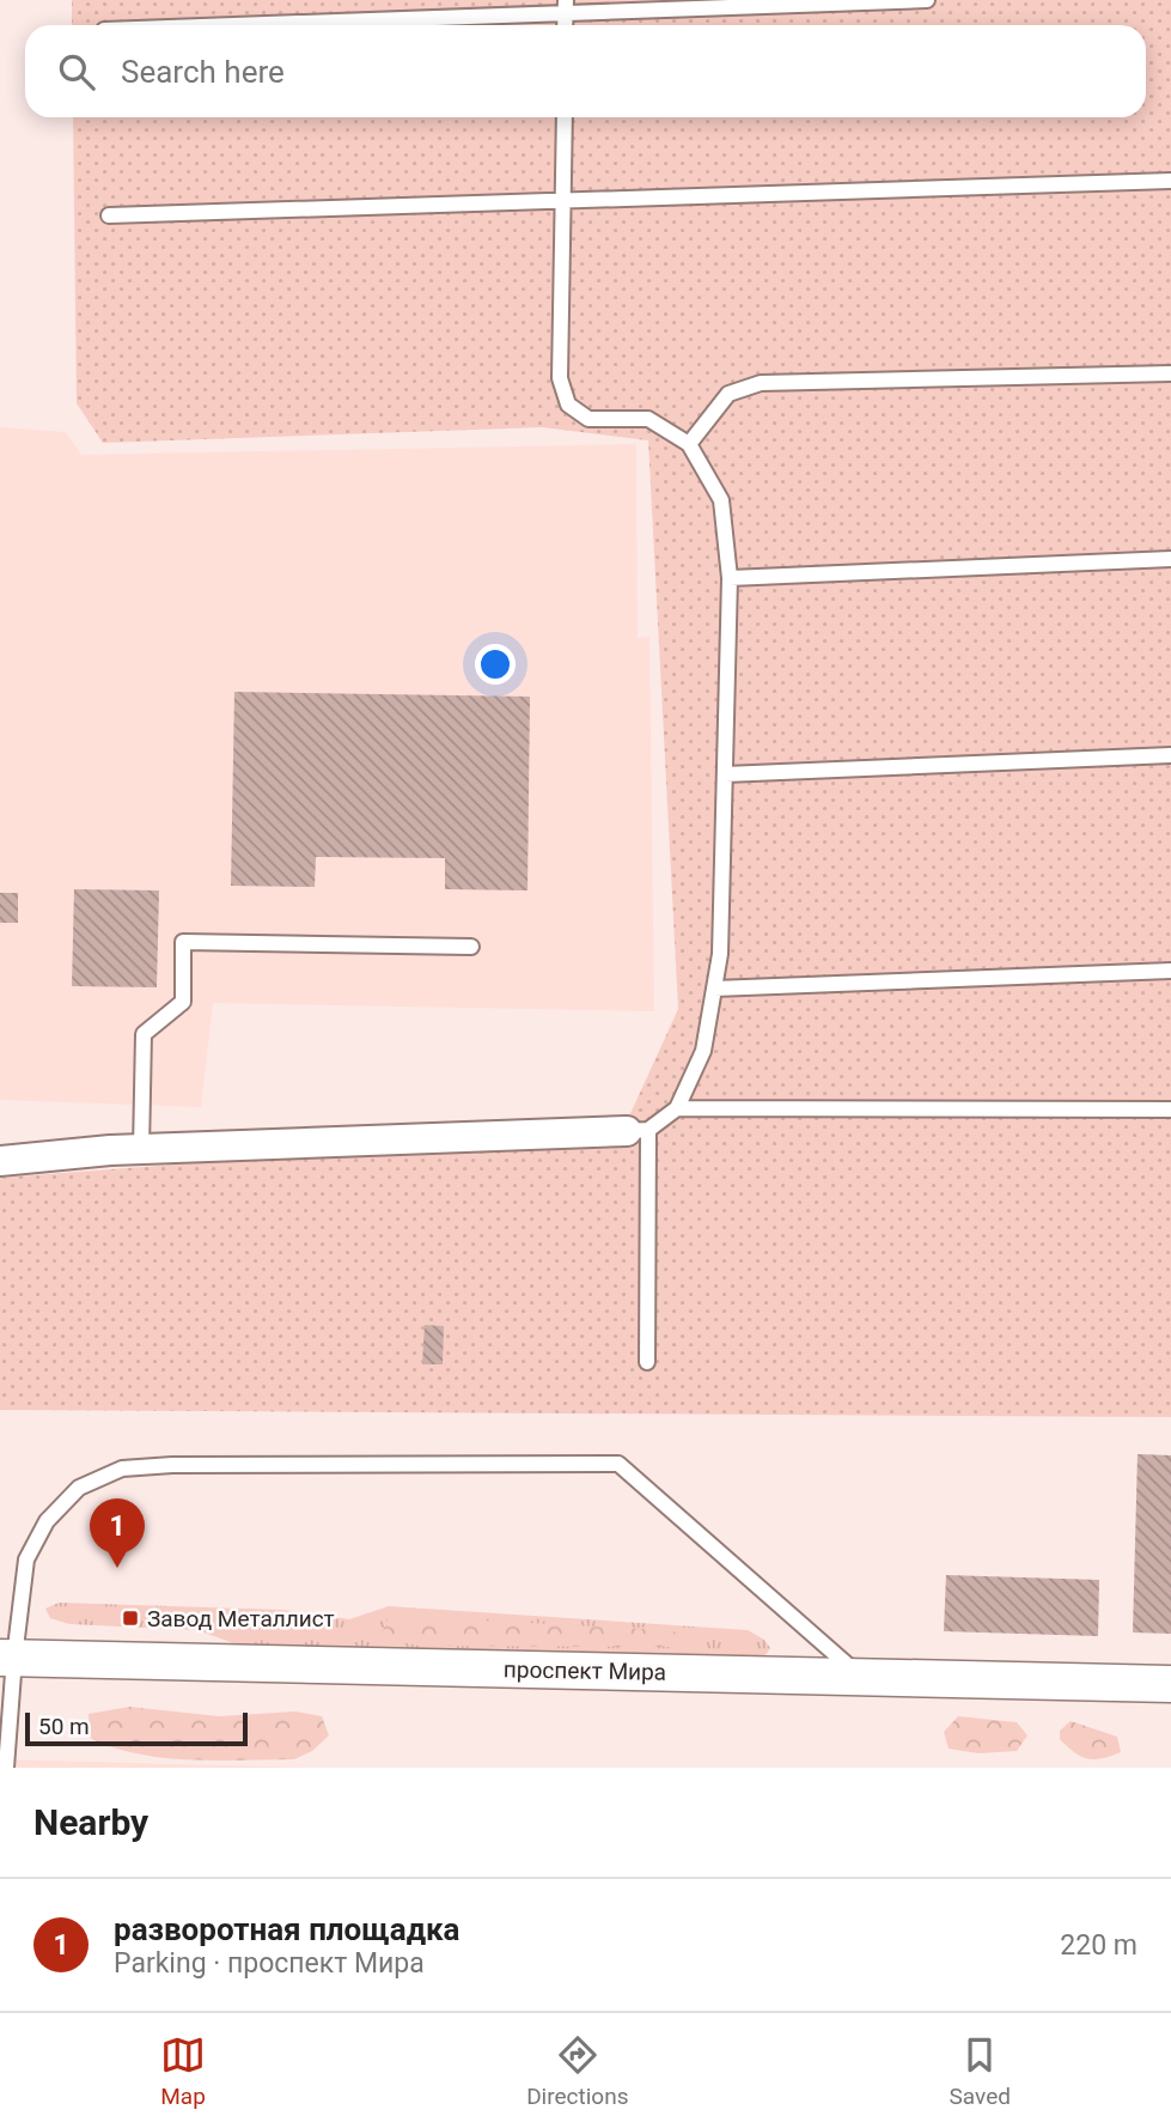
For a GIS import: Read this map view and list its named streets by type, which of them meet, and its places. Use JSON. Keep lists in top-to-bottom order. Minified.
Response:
{"streets":{"street":["проспект Мира"]},"places":{"transit":["Завод Металлист"]},"scale_bar":"50 m","page":{"search":"Search here","pins":"1","scale":"50 m","heading":"Nearby","list":[{"mark":"1","name":"разворотная площадка","note":"Parking · проспект Мира","value":"220 m"}],"nav":["Map","Directions","Saved"]}}
